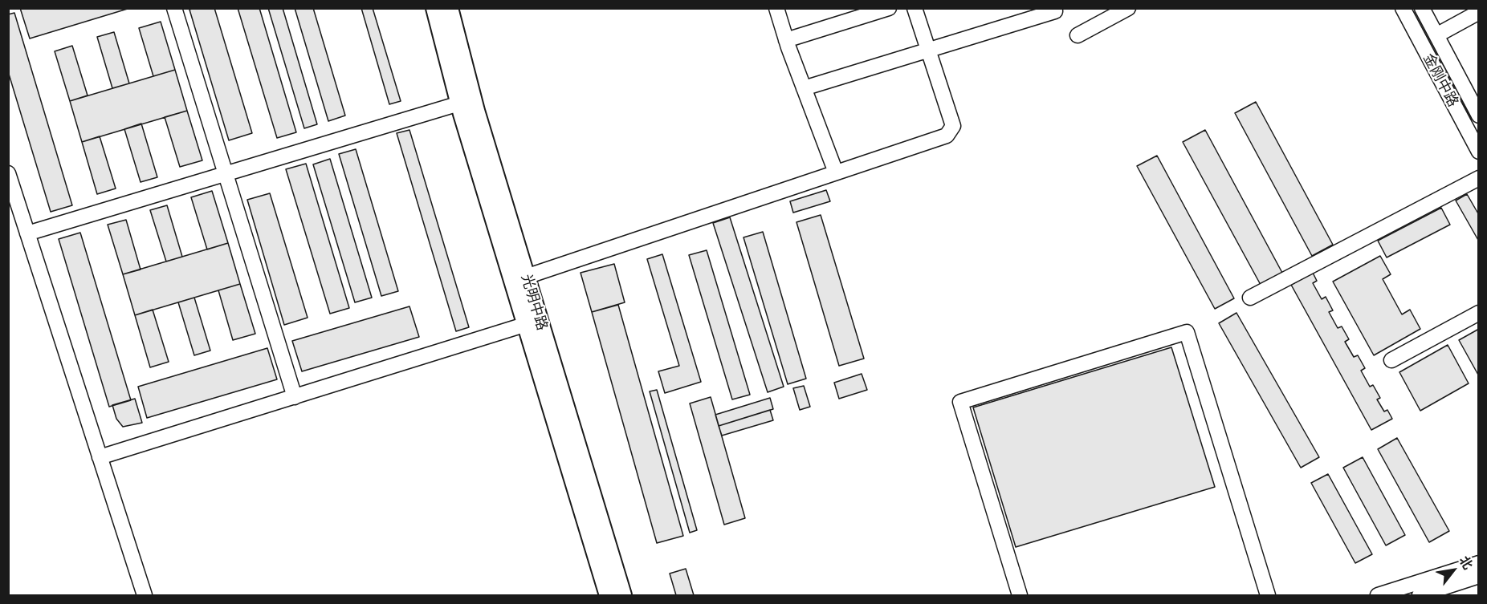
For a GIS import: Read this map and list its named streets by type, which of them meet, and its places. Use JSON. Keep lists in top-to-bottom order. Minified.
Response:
{"streets":{"main road":["光明中路"],"street":["金刚中路"]},"north":"top right"}
